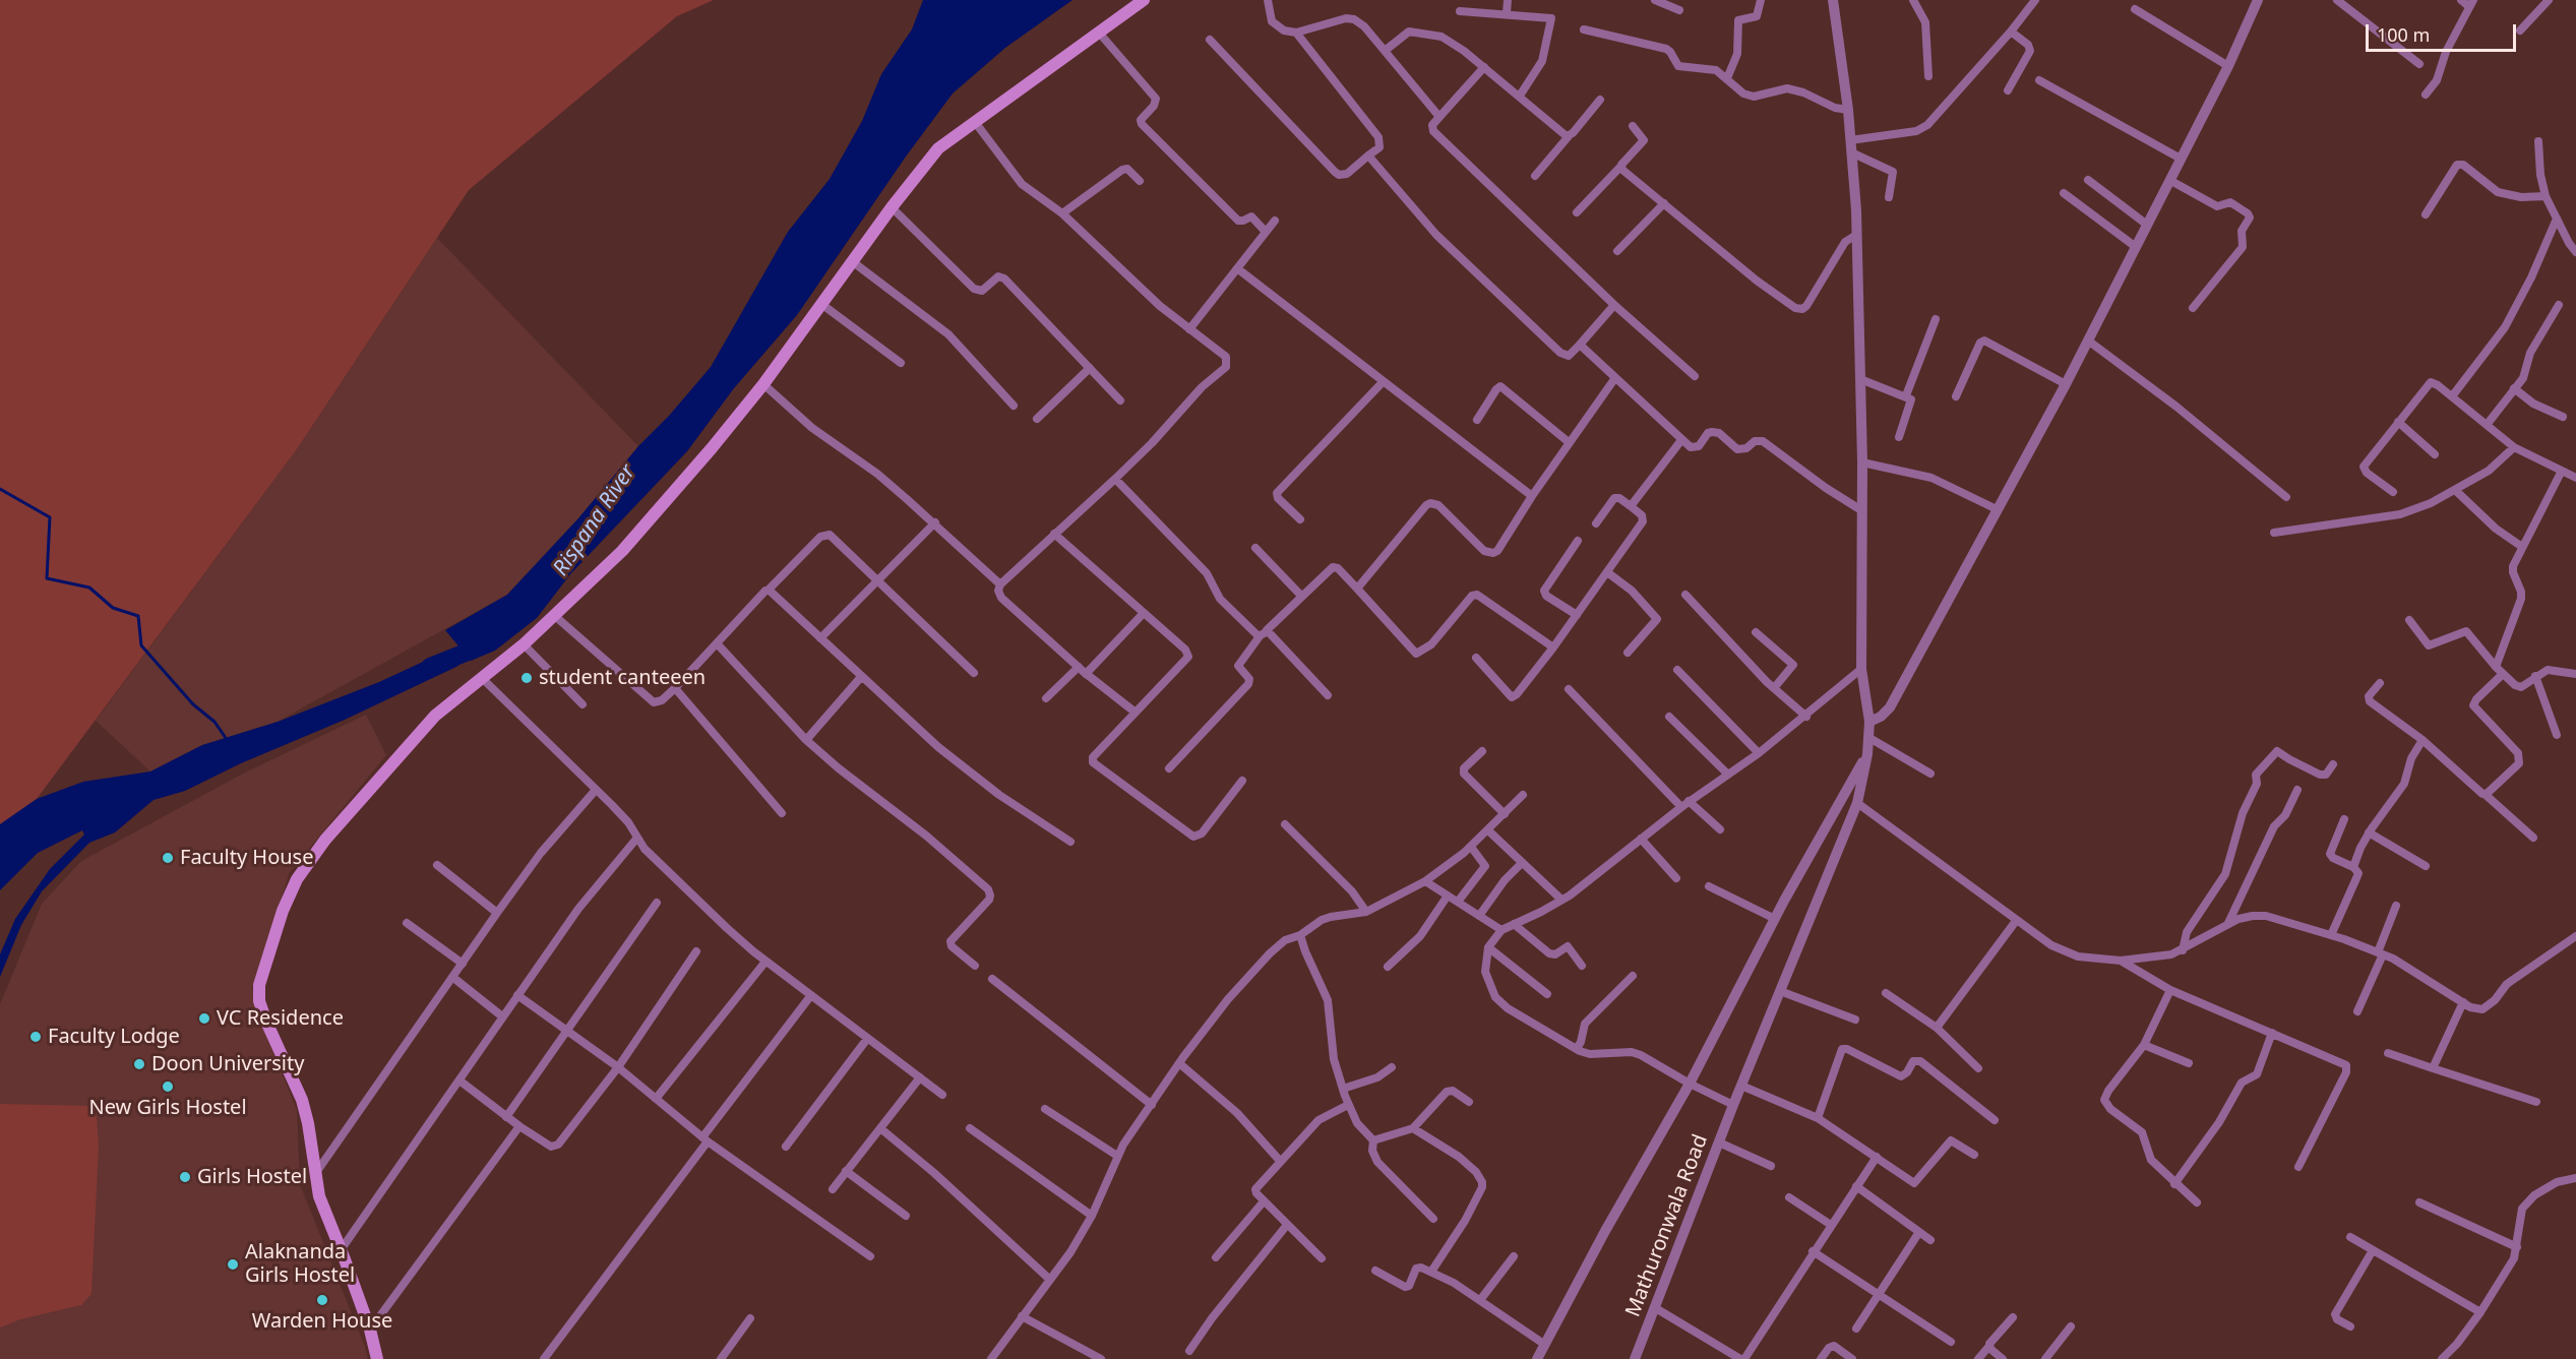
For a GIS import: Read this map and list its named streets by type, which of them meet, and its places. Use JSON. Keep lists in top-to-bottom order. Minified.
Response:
{"streets":{"street":["Mathuronwala Road"]},"water":["Rispana River"],"places":["student canteeen","Faculty House","VC Residence","Faculty Lodge","Doon University","New Girls Hostel","Girls Hostel","Alaknanda Girls Hostel","Warden House"],"scale_bar":"100 m"}
